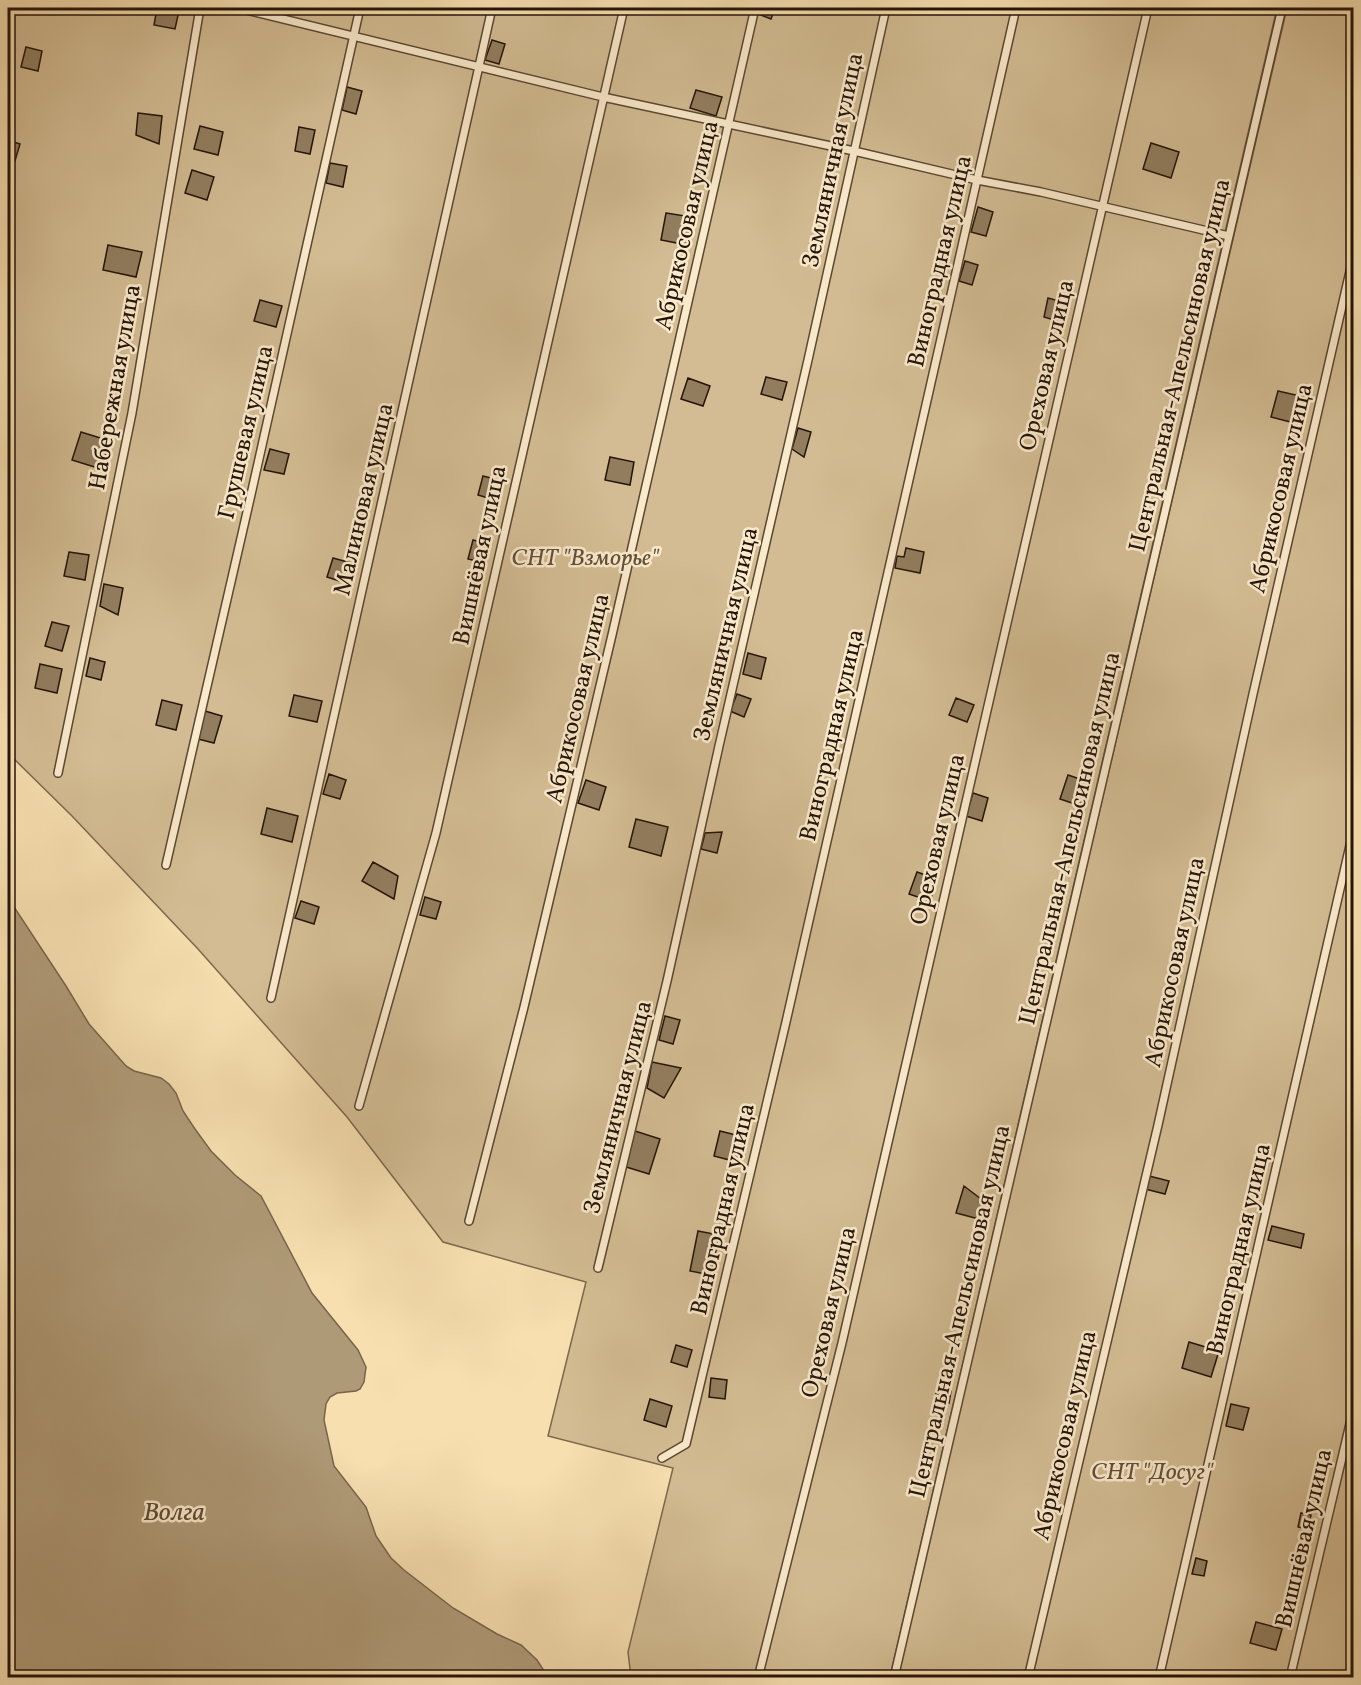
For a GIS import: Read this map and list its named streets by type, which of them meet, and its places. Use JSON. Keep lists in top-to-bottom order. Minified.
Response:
{"streets":{"lane":["Земляничная улица","Абрикосовая улица","Виноградная улица","Ореховая улица","Центральная-Апельсиновая улица","Набережная улица","Грушевая улица","Малиновая улица","Вишнёвая улица"]},"water":["Волга"],"parks":["СНТ \"Взморье\"","СНТ \"Досуг\""]}
